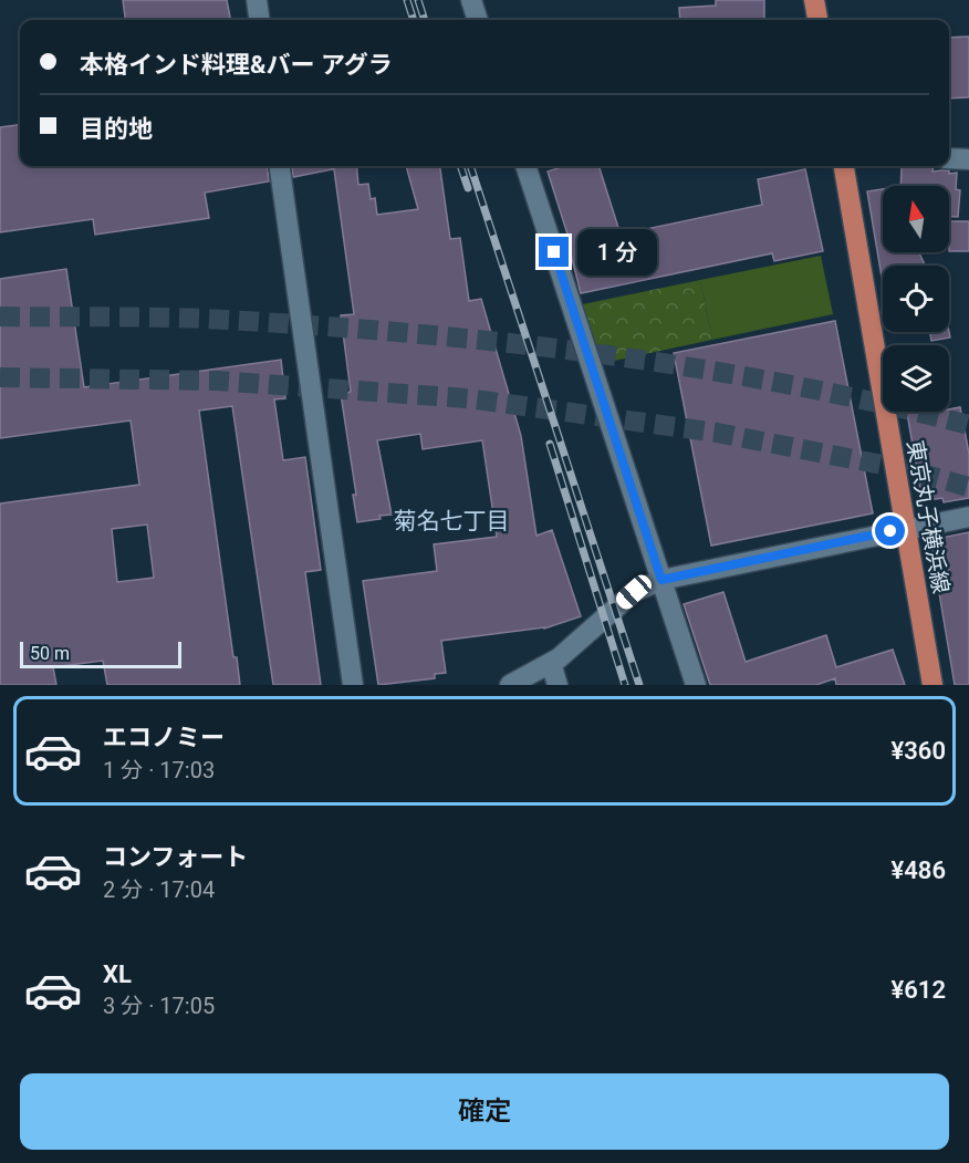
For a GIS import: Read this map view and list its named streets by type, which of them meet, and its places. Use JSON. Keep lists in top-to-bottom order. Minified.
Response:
{"streets":{"main road":["東京丸子横浜線"]},"districts":["菊名七丁目"],"scale_bar":"50 m","north":"top","page":{"banner":["本格インド料理&バー アグラ","目的地"],"bubble":"1 分","scale":"50 m","list":[{"name":"エコノミー","note":"1 分 · 17:03","value":"¥360"},{"name":"コンフォート","note":"2 分 · 17:04","value":"¥486"},{"name":"XL","note":"3 分 · 17:05","value":"¥612"}],"buttons":"確定"}}
